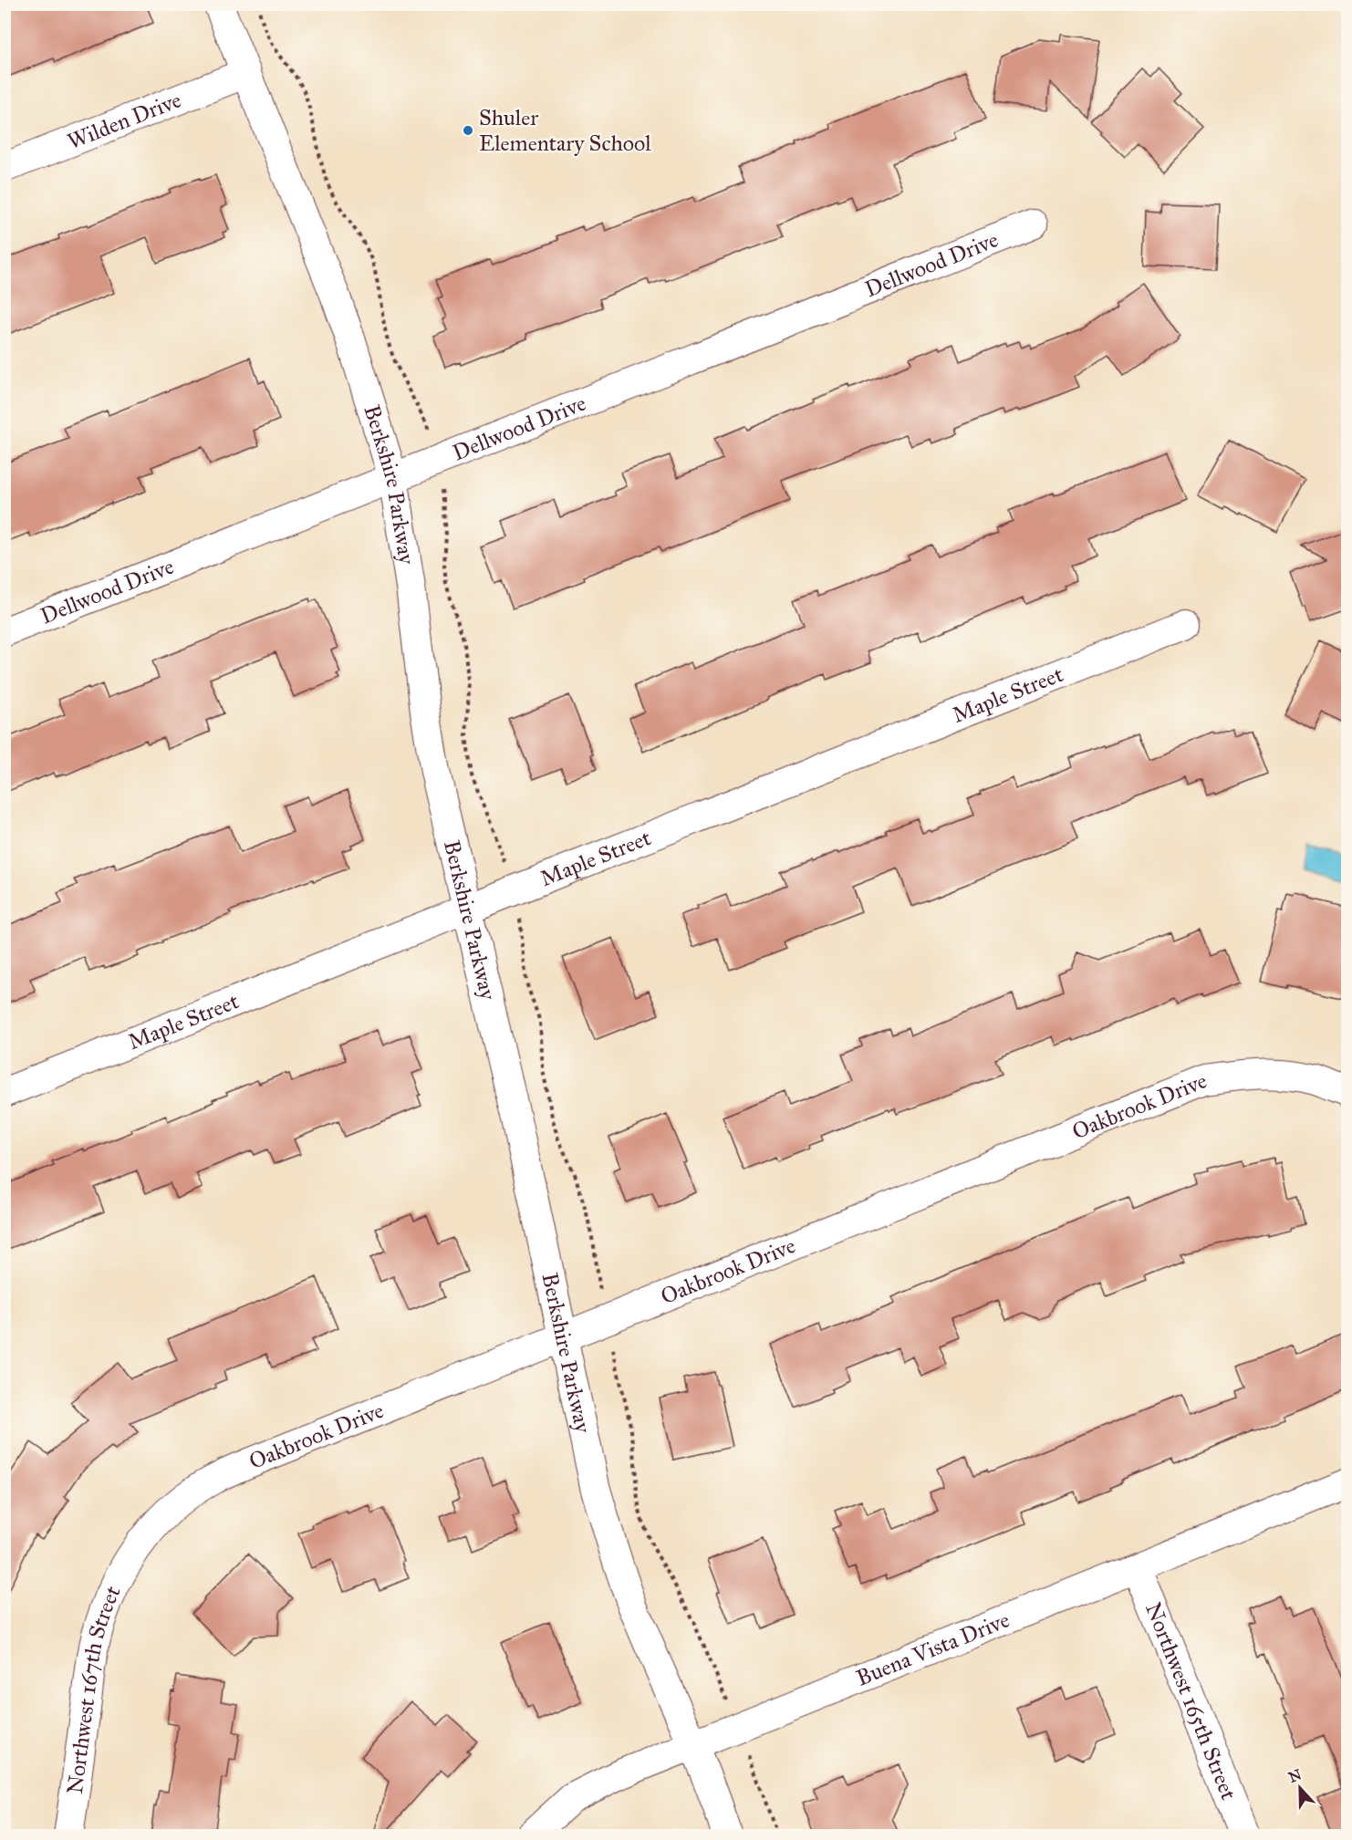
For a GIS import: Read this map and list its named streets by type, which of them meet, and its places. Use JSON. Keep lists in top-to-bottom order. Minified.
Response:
{"streets":{"street":["Wilden Drive","Dellwood Drive","Berkshire Parkway","Maple Street","Oakbrook Drive","Buena Vista Drive","Northwest 167th Street","Northwest 165th Street"]},"crossings":[["Wilden Drive","Berkshire Parkway"],["Dellwood Drive","Berkshire Parkway"],["Berkshire Parkway","Maple Street"],["Berkshire Parkway","Oakbrook Drive"],["Berkshire Parkway","Buena Vista Drive"],["Oakbrook Drive","Northwest 167th Street"],["Buena Vista Drive","Northwest 165th Street"]],"places":["Shuler Elementary School"],"north":"top"}
